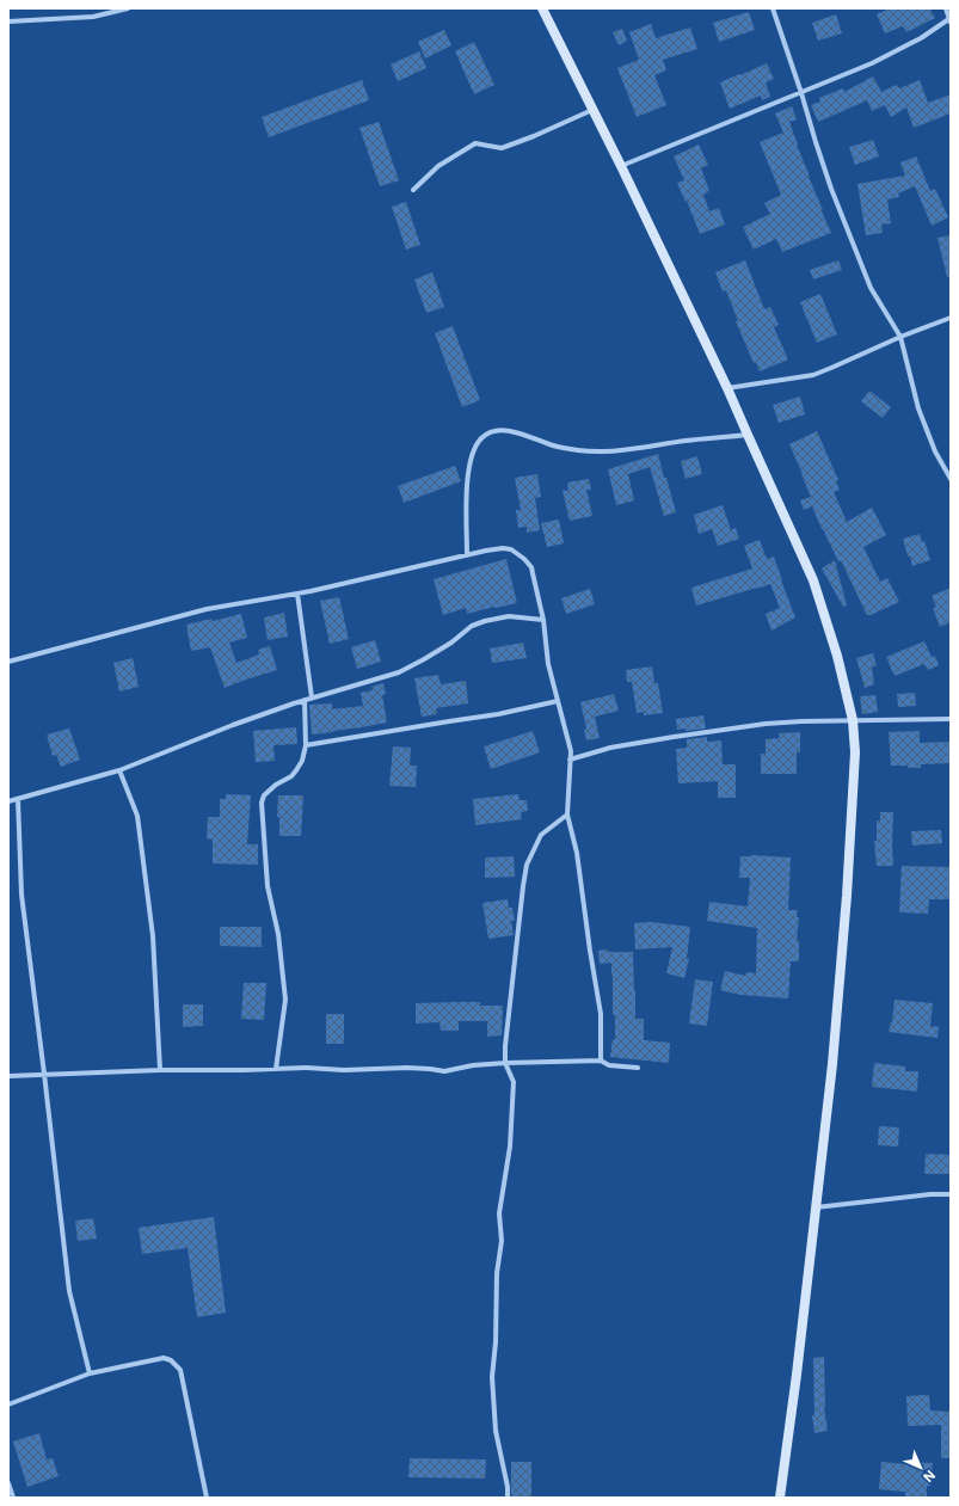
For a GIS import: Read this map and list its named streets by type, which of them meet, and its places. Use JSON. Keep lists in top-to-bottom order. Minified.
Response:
{"north":"bottom right"}
